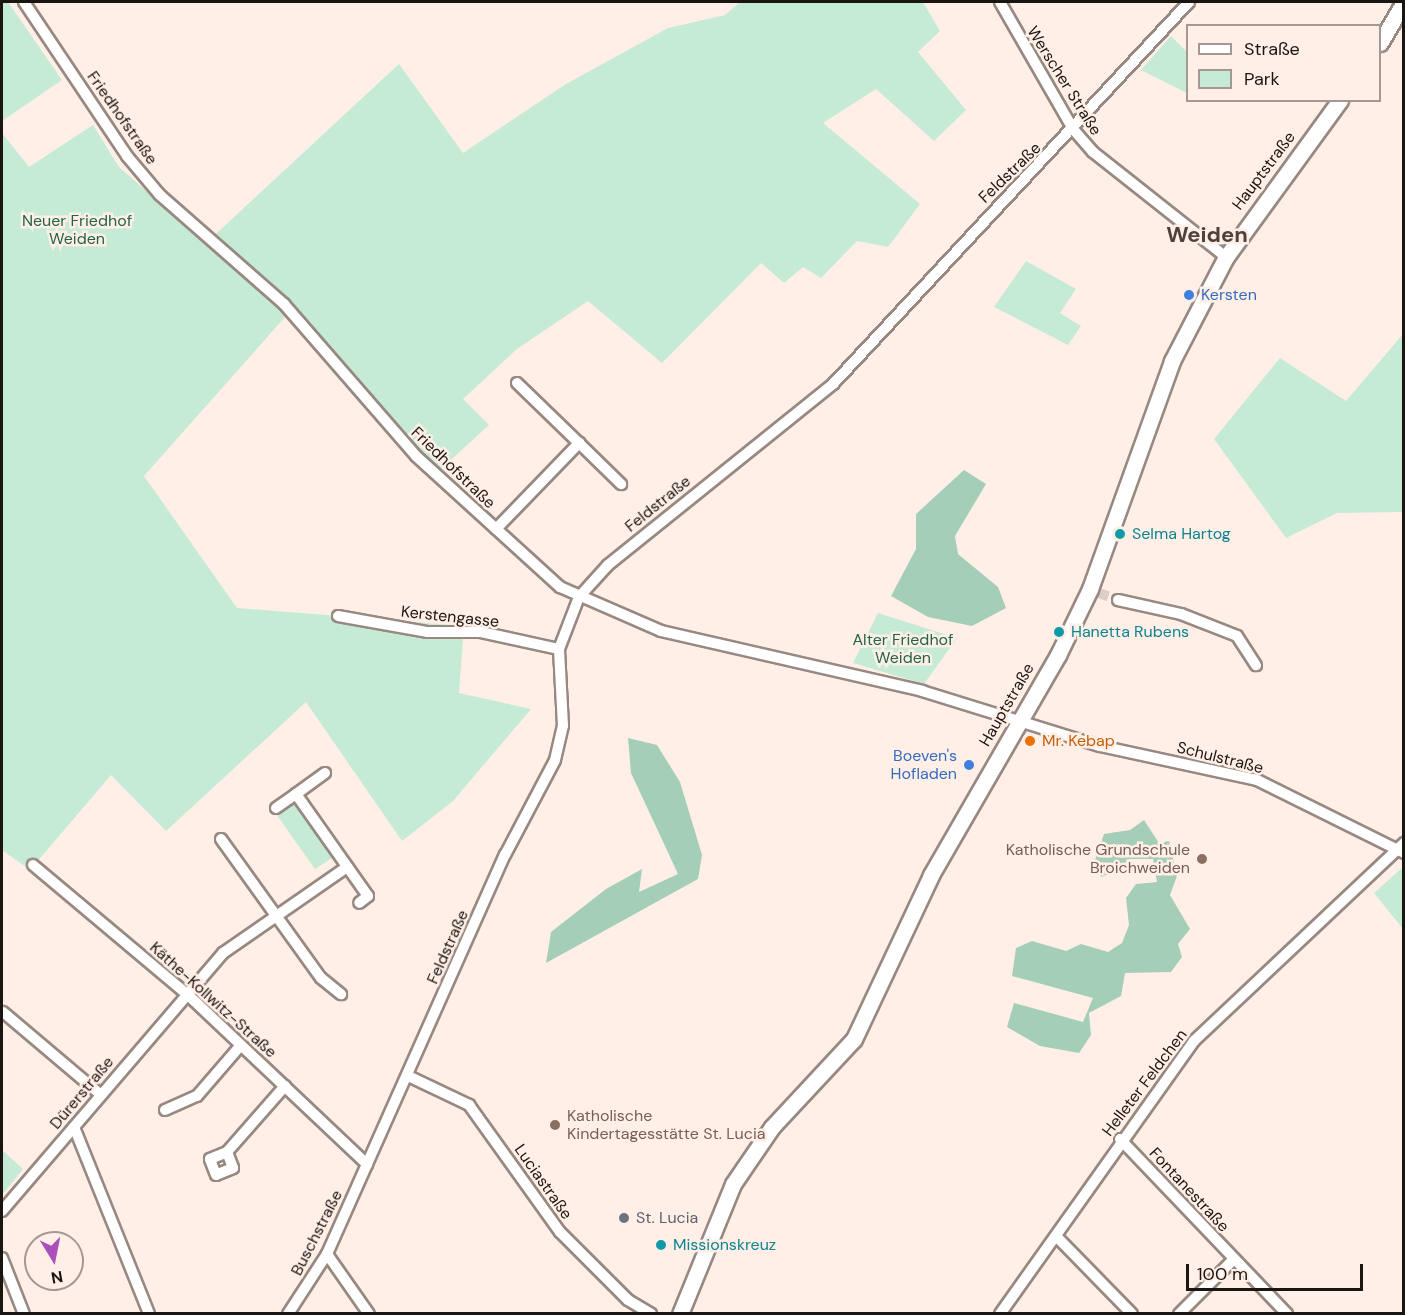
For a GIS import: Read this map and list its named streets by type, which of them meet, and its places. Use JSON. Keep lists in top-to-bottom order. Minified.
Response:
{"streets":{"main road":["Hauptstraße"],"street":["Werscher Straße","Friedhofstraße","Feldstraße","Kerstengasse","Schulstraße","Käthe-Kollwitz-Straße","Helleter Feldchen","Dürerstraße","Luciastraße","Fontanestraße","Buschstraße"]},"crossings":[["Werscher Straße","Hauptstraße"],["Werscher Straße","Feldstraße"],["Friedhofstraße","Hauptstraße"],["Friedhofstraße","Feldstraße"],["Friedhofstraße","Schulstraße"],["Hauptstraße","Schulstraße"],["Feldstraße","Kerstengasse"],["Feldstraße","Käthe-Kollwitz-Straße"],["Feldstraße","Luciastraße"],["Feldstraße","Buschstraße"],["Schulstraße","Helleter Feldchen"],["Käthe-Kollwitz-Straße","Dürerstraße"],["Käthe-Kollwitz-Straße","Buschstraße"],["Helleter Feldchen","Fontanestraße"]],"districts":["Weiden"],"parks":["Neuer Friedhof Weiden","Alter Friedhof Weiden"],"places":["Kersten","Selma Hartog","Hanetta Rubens","Mr. Kebap","Boeven's Hofladen","Katholische Grundschule Broichweiden","Katholische Kindertagesstätte St. Lucia","St. Lucia","Missionskreuz"],"legend":["Straße","Park"],"scale_bar":"100 m","north":"bottom"}
